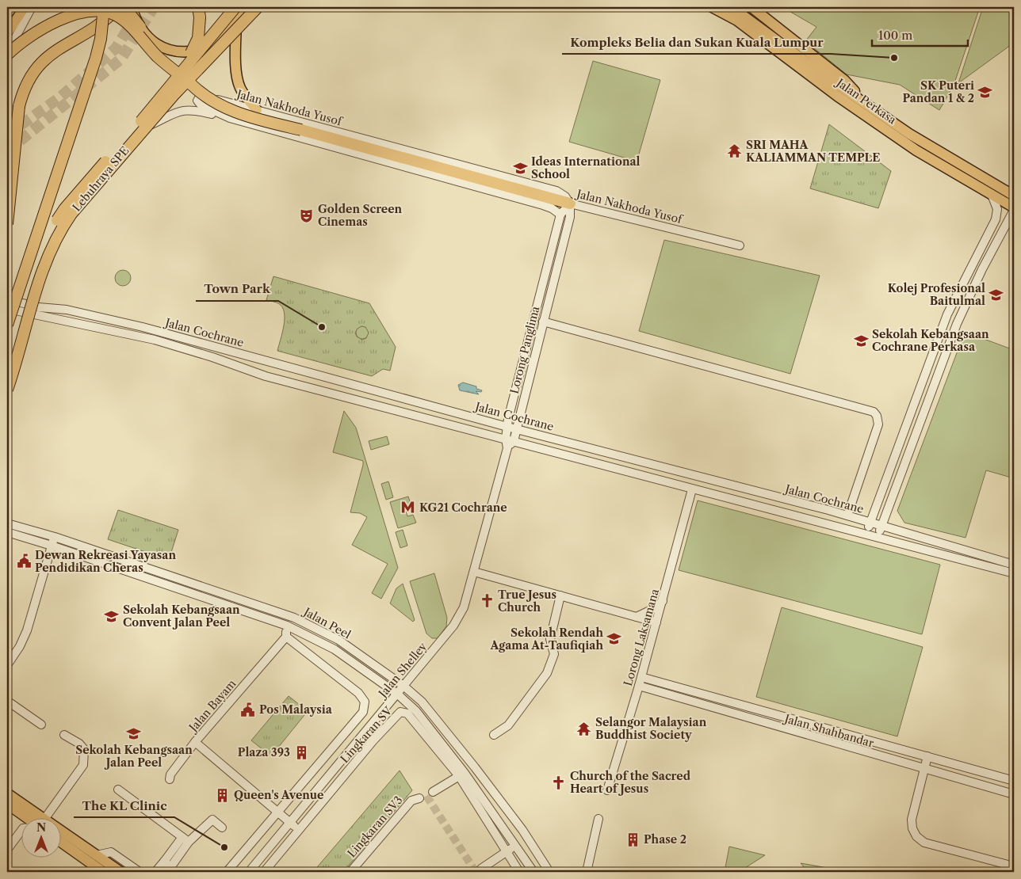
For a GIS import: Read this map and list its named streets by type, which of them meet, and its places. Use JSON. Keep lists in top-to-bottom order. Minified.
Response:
{"streets":{"highway":["Lebuhraya SPE"],"main road":["Jalan Perkasa"],"street":["Jalan Nakhoda Yusof","Jalan Cochrane","Lorong Panglima","Jalan Peel","Lorong Laksamana","Jalan Shelley","Jalan Bayam","Jalan Shahbandar","Lingkaran SV","Lingkaran SV3"]},"crossings":[["Jalan Nakhoda Yusof","Lorong Panglima"],["Jalan Cochrane","Lorong Panglima"],["Jalan Cochrane","Lorong Laksamana"],["Lorong Panglima","Jalan Shelley"],["Jalan Peel","Jalan Shelley"],["Jalan Peel","Lingkaran SV"],["Lorong Laksamana","Jalan Shahbandar"],["Jalan Shelley","Jalan Bayam"],["Jalan Bayam","Lingkaran SV"]],"places":{"other":["Kompleks Belia dan Sukan Kuala Lumpur","Town Park","The KL Clinic"],"school or university":["SK Puteri Pandan 1 & 2","Ideas International School","Kolej Profesional Baitulmal","Sekolah Kebangsaan Cochrane Perkasa","Sekolah Kebangsaan Convent Jalan Peel","Sekolah Rendah Agama At-Taufiqiah","Sekolah Kebangsaan Jalan Peel"],"temple":["SRI MAHA KALIAMMAN TEMPLE","Selangor Malaysian Buddhist Society"],"theatre":["Golden Screen Cinemas"],"metro station":["KG21 Cochrane"],"public building":["Dewan Rekreasi Yayasan Pendidikan Cheras","Pos Malaysia"],"church":["True Jesus Church","Church of the Sacred Heart of Jesus"],"building":["Plaza 393","Queen's Avenue","Phase 2"]},"scale_bar":"100 m","north":"top"}
